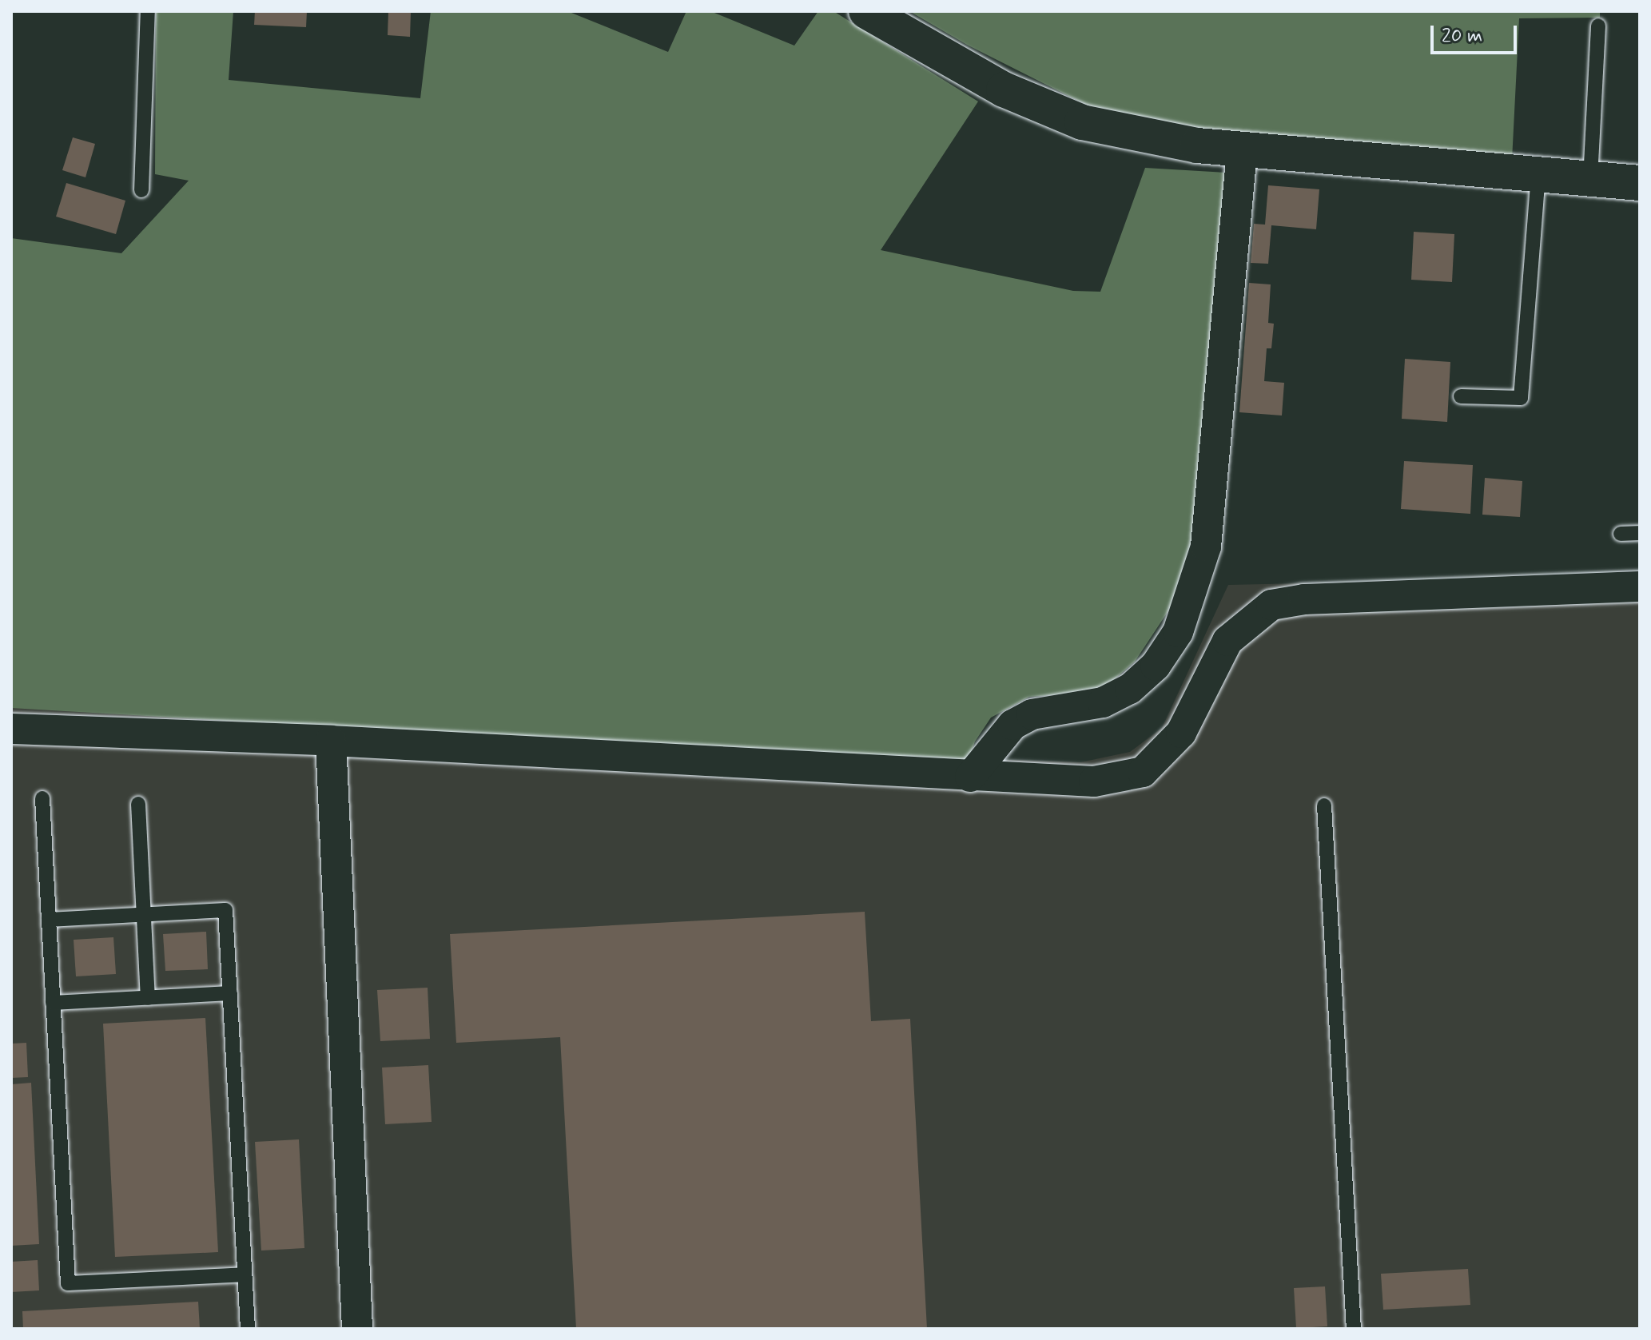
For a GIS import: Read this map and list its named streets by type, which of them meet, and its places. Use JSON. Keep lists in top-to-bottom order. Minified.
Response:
{"scale_bar":"20 m"}
